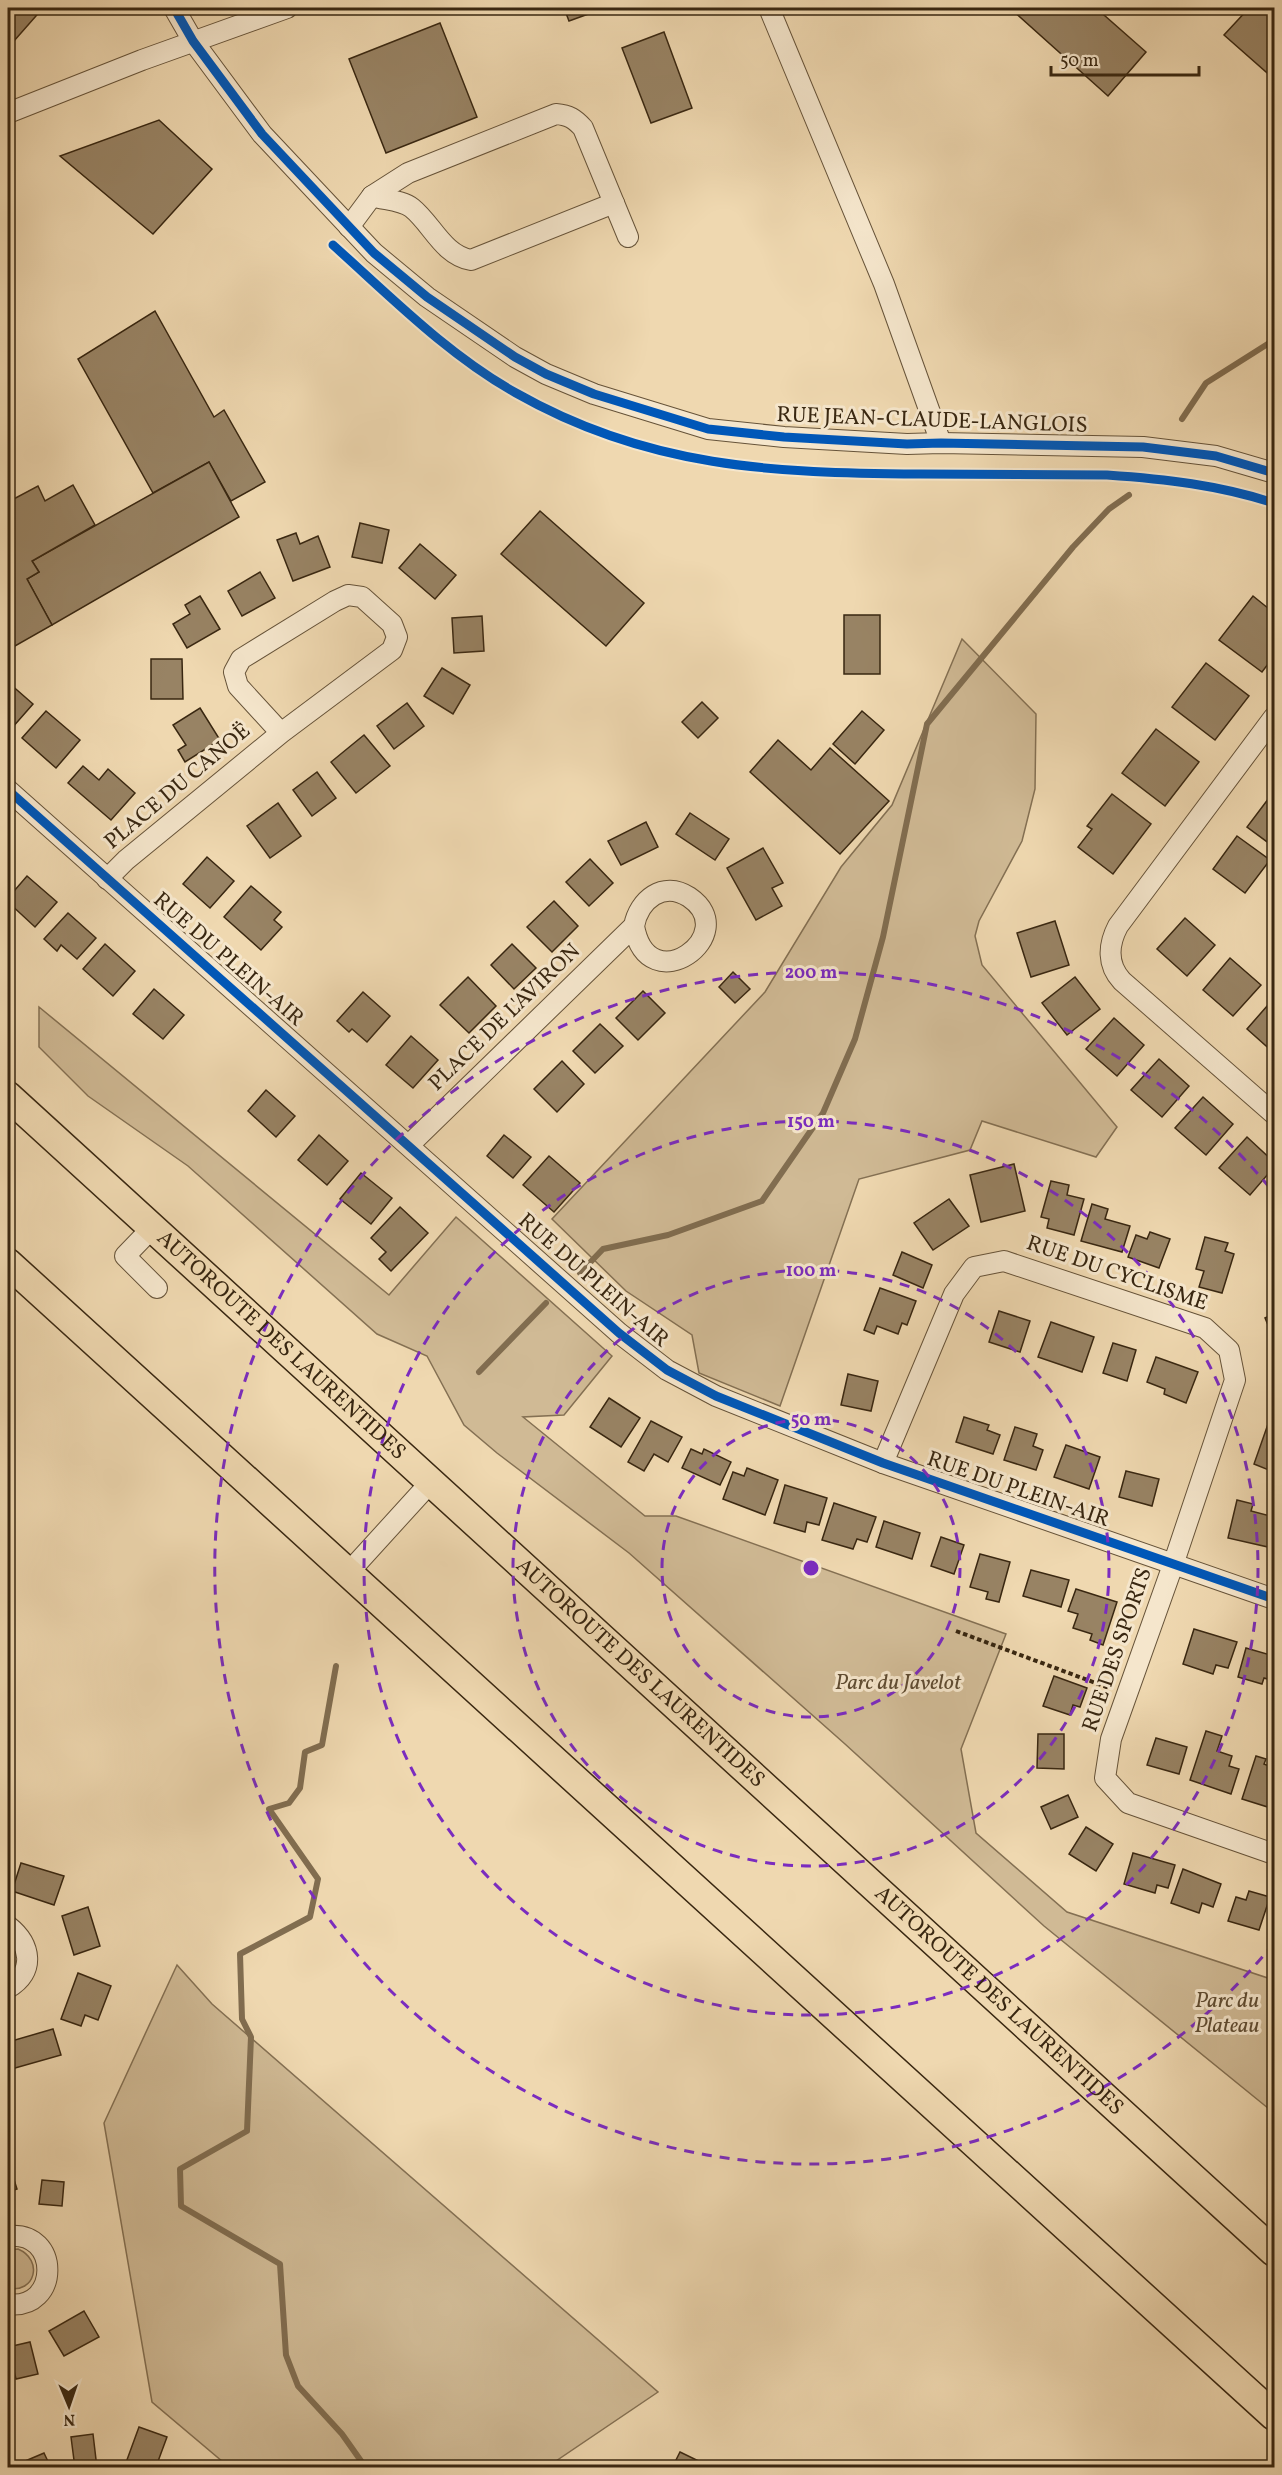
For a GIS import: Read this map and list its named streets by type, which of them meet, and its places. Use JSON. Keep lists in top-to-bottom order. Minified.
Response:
{"streets":{"highway":["AUTOROUTE DES LAURENTIDES"],"street":["RUE JEAN-CLAUDE-LANGLOIS","PLACE DU CANOË","RUE DU PLEIN-AIR","PLACE DE L'AVIRON","RUE DU CYCLISME","RUE DES SPORTS"]},"crossings":[["PLACE DU CANOË","RUE DU PLEIN-AIR"],["RUE DU PLEIN-AIR","PLACE DE L'AVIRON"],["RUE DU PLEIN-AIR","RUE DU CYCLISME"],["RUE DU PLEIN-AIR","RUE DES SPORTS"],["RUE DU CYCLISME","RUE DES SPORTS"]],"parks":["Parc du Javelot","Parc du Plateau"],"scale_bar":"50 m","north":"bottom","rings":["200 m","150 m","100 m","50 m"]}
